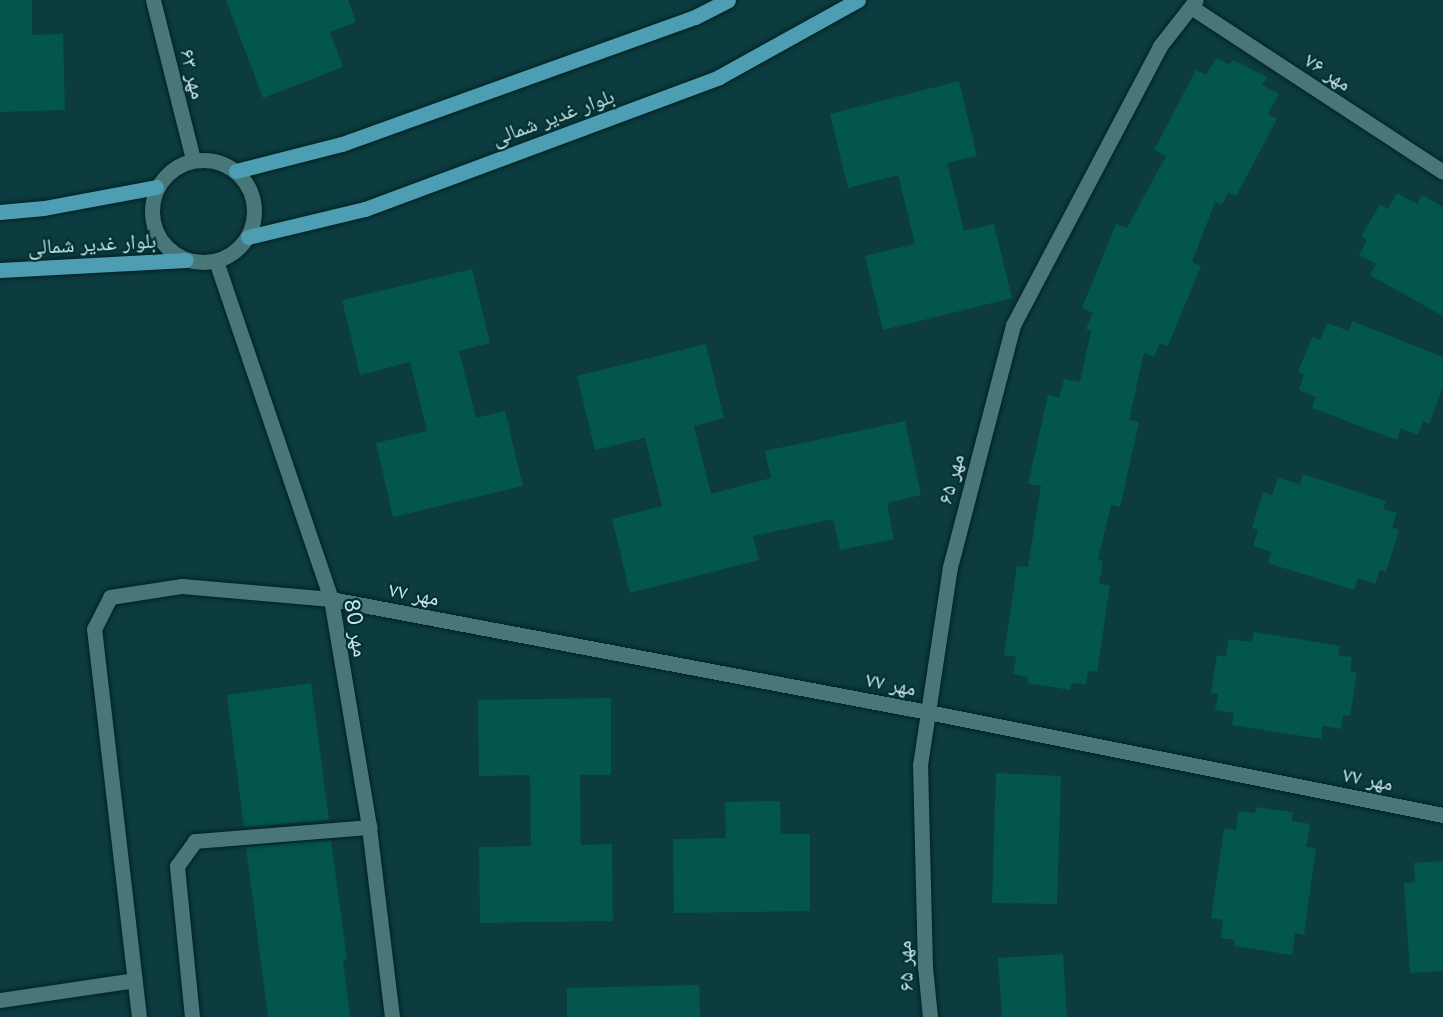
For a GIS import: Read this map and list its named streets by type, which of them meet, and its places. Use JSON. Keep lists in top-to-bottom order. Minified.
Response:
{"streets":{"main road":["بلوار غدیر شمالی"],"street":["مهر ۷۶","مهر ۶۳","مهر ۶۵","مهر ۷۷","مهر 80"]},"crossings":[["مهر ۷۶","مهر ۶۵"],["مهر ۶۳","بلوار غدیر شمالی"],["مهر ۶۳","مهر 80"],["بلوار غدیر شمالی","مهر 80"],["مهر ۶۵","مهر ۷۷"],["مهر ۷۷","مهر 80"]]}
